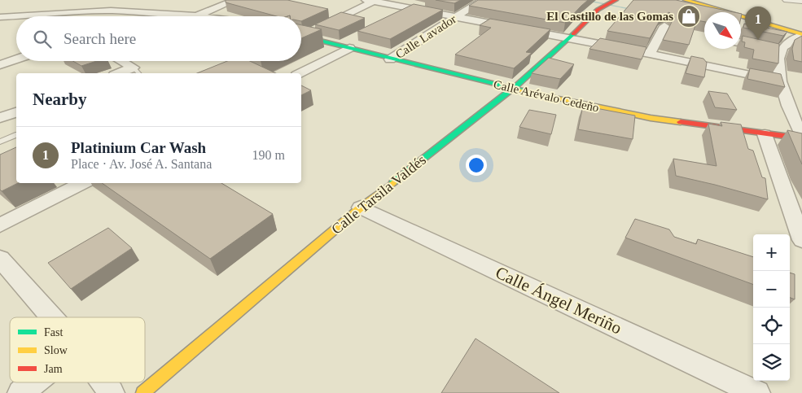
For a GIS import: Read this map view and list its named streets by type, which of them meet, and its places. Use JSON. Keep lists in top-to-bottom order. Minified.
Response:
{"streets":{"street":["Calle Lavador","Calle Arévalo Cedeño","Calle Tarsila Valdés","Calle Ángel Meriño"]},"crossings":[["Calle Lavador","Calle Arévalo Cedeño"],["Calle Arévalo Cedeño","Calle Tarsila Valdés"],["Calle Tarsila Valdés","Calle Ángel Meriño"]],"places":{"shop":["El Castillo de las Gomas"]},"legend":["Fast","Slow","Jam"],"north":"bottom right","page":{"pins":"1","search":"Search here","heading":"Nearby","list":[{"mark":"1","name":"Platinium Car Wash","note":"Place · Av. José A. Santana","value":"190 m"}],"map_buttons":["+","−"]}}
